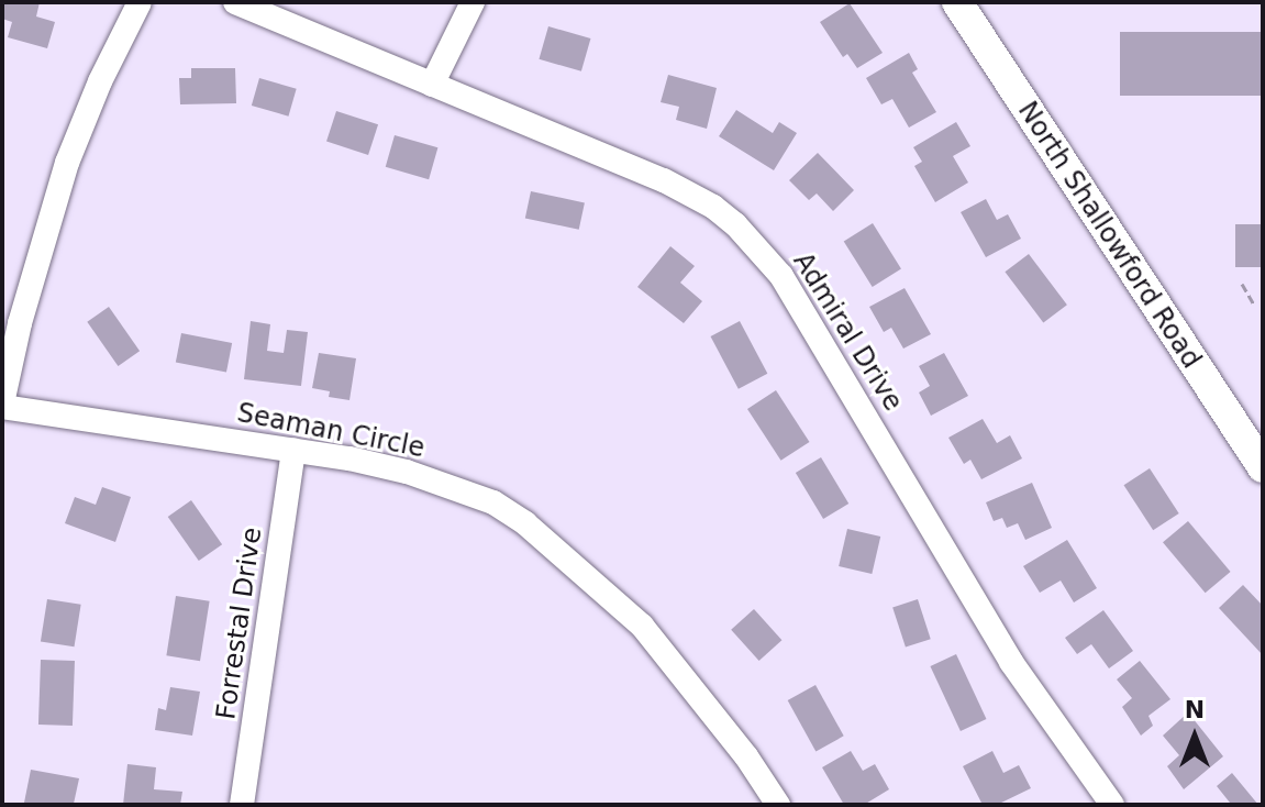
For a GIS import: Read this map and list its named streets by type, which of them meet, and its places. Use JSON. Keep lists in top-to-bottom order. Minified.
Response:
{"streets":{"street":["North Shallowford Road","Admiral Drive","Seaman Circle","Forrestal Drive"]},"crossings":[["Seaman Circle","Forrestal Drive"]],"north":"top"}
